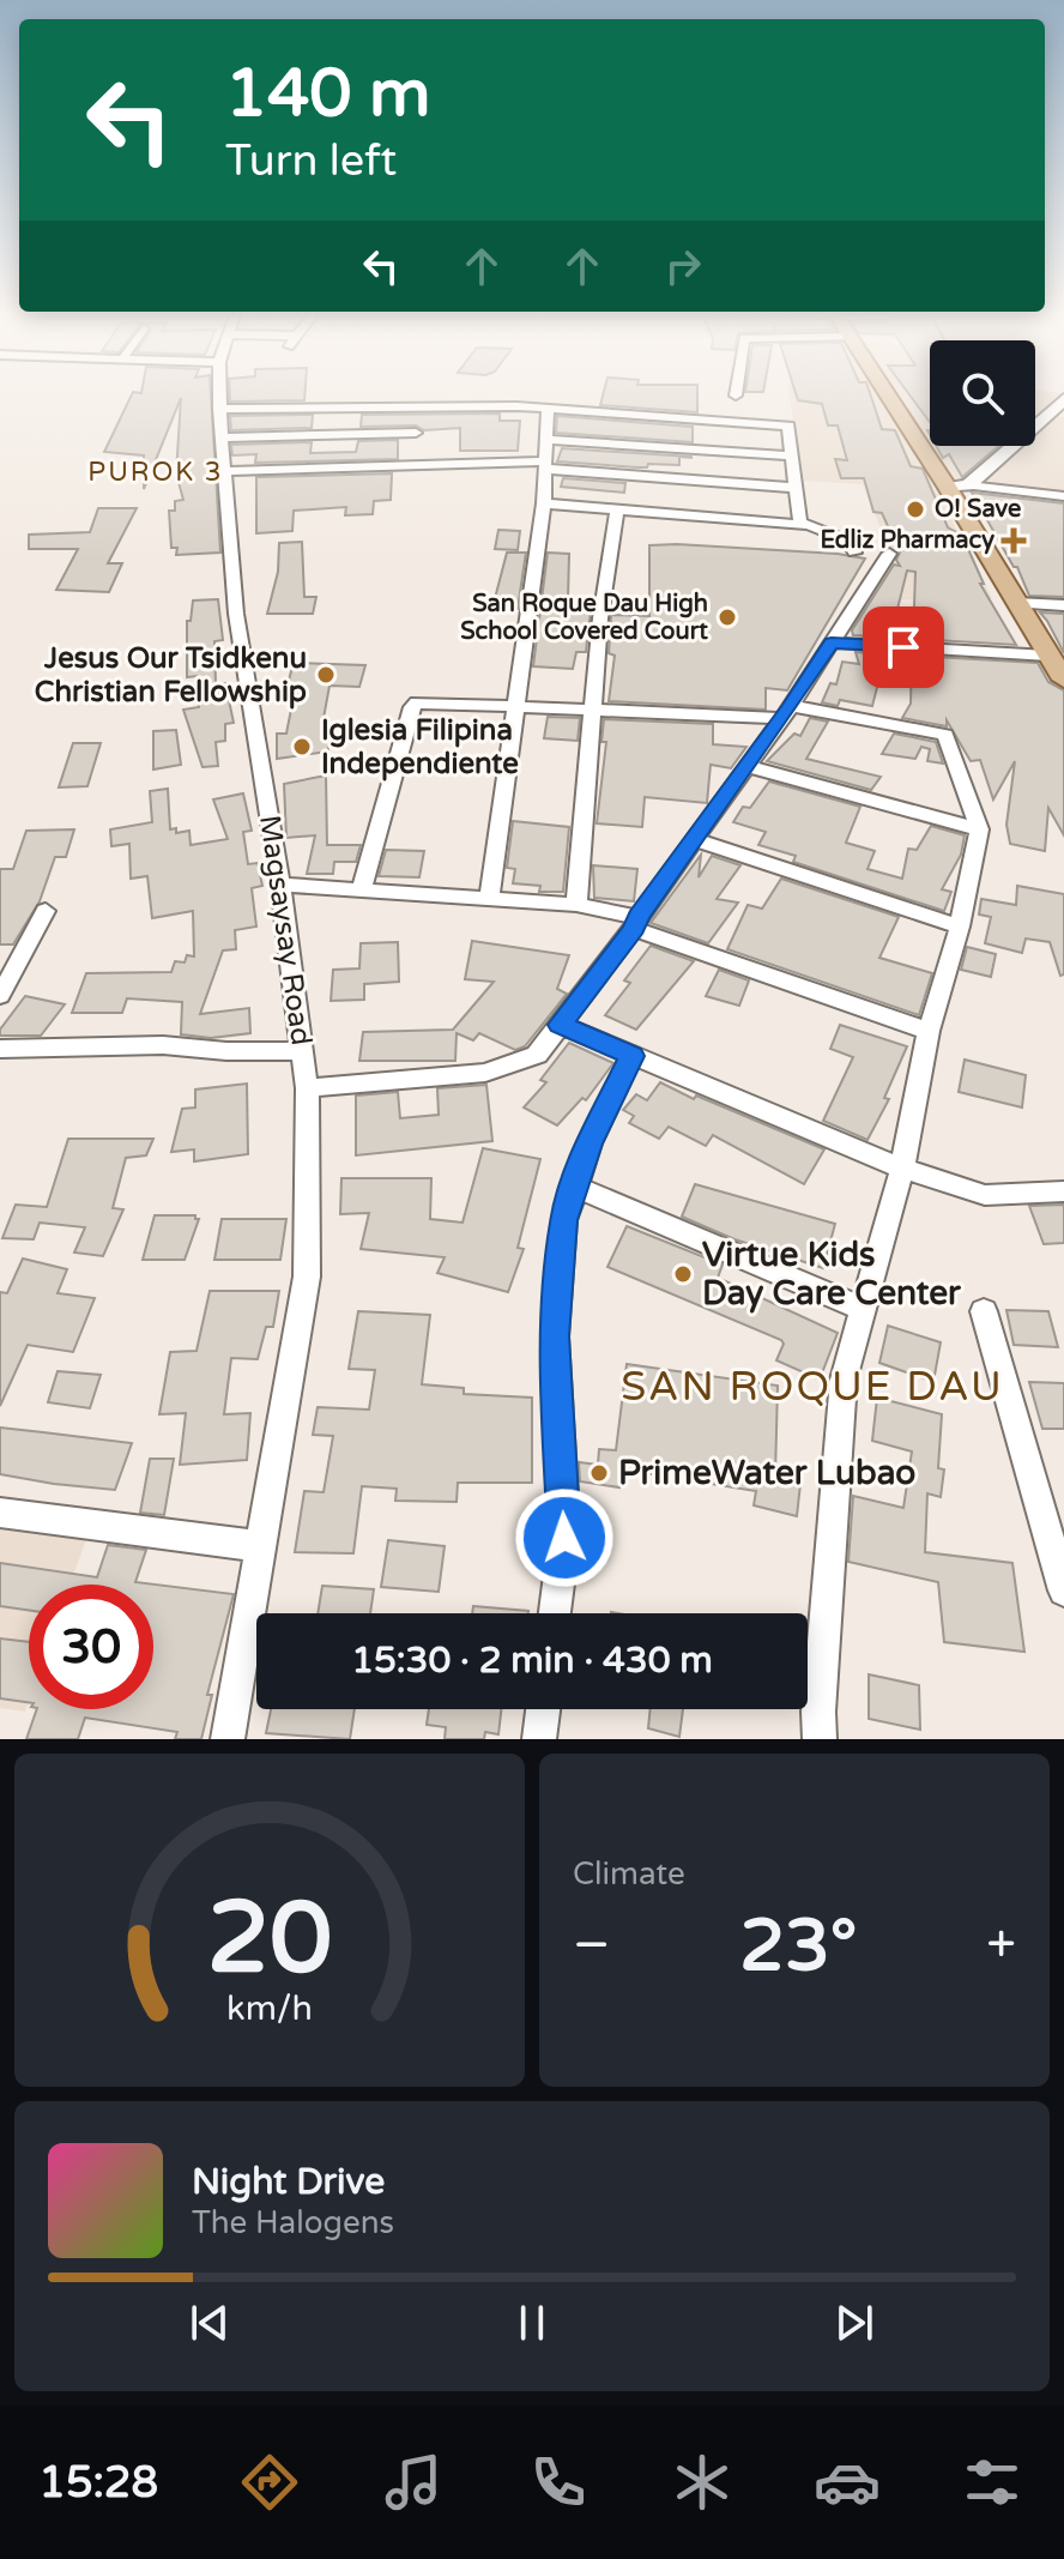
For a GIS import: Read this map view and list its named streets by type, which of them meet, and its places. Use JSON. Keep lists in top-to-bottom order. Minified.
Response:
{"streets":{"street":["Magsaysay Road"]},"districts":["PUROK 3","SAN ROQUE DAU"],"places":{"other":["O! Save","San Roque Dau High School Covered Court","Jesus Our Tsidkenu Christian Fellowship","Iglesia Filipina Independiente","Virtue Kids Day Care Center","PrimeWater Lubao"],"health":["Edliz Pharmacy"]},"page":{"turn":["140 m","Turn left"],"limit":"30","trip":"15:30 · 2 min · 430 m","tile":"Climate","heat":["−","23°","+"],"song":["Night Drive","The Halogens"],"tabs":"15:28","gauge":["20","km/h"]}}
